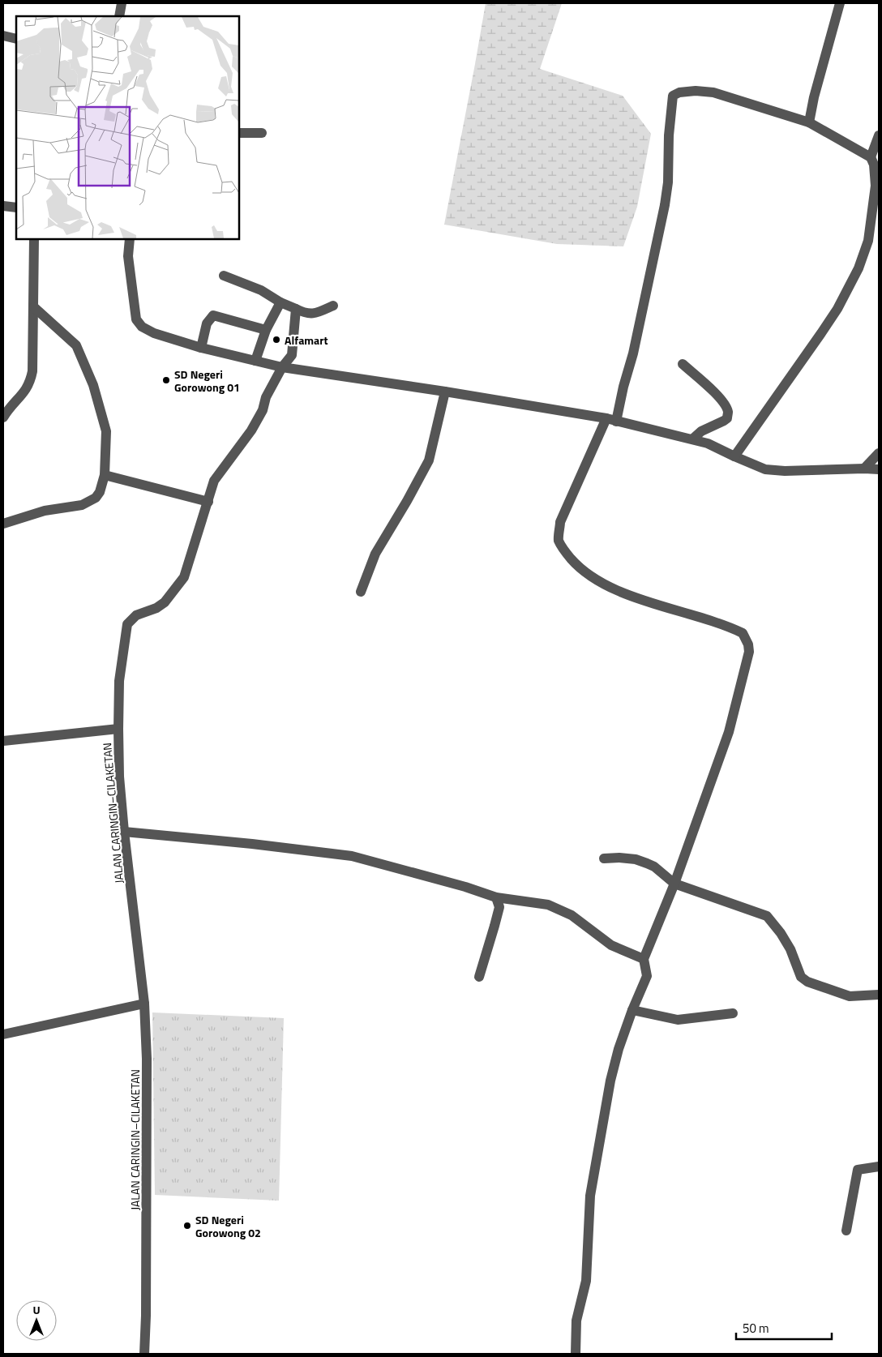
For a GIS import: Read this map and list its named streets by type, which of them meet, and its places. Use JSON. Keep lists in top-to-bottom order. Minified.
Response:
{"streets":{"street":["JALAN CARINGIN–CILAKETAN"]},"places":["Alfamart","SD Negeri Gorowong 01","SD Negeri Gorowong 02"],"scale_bar":"50 m","north":"top"}
